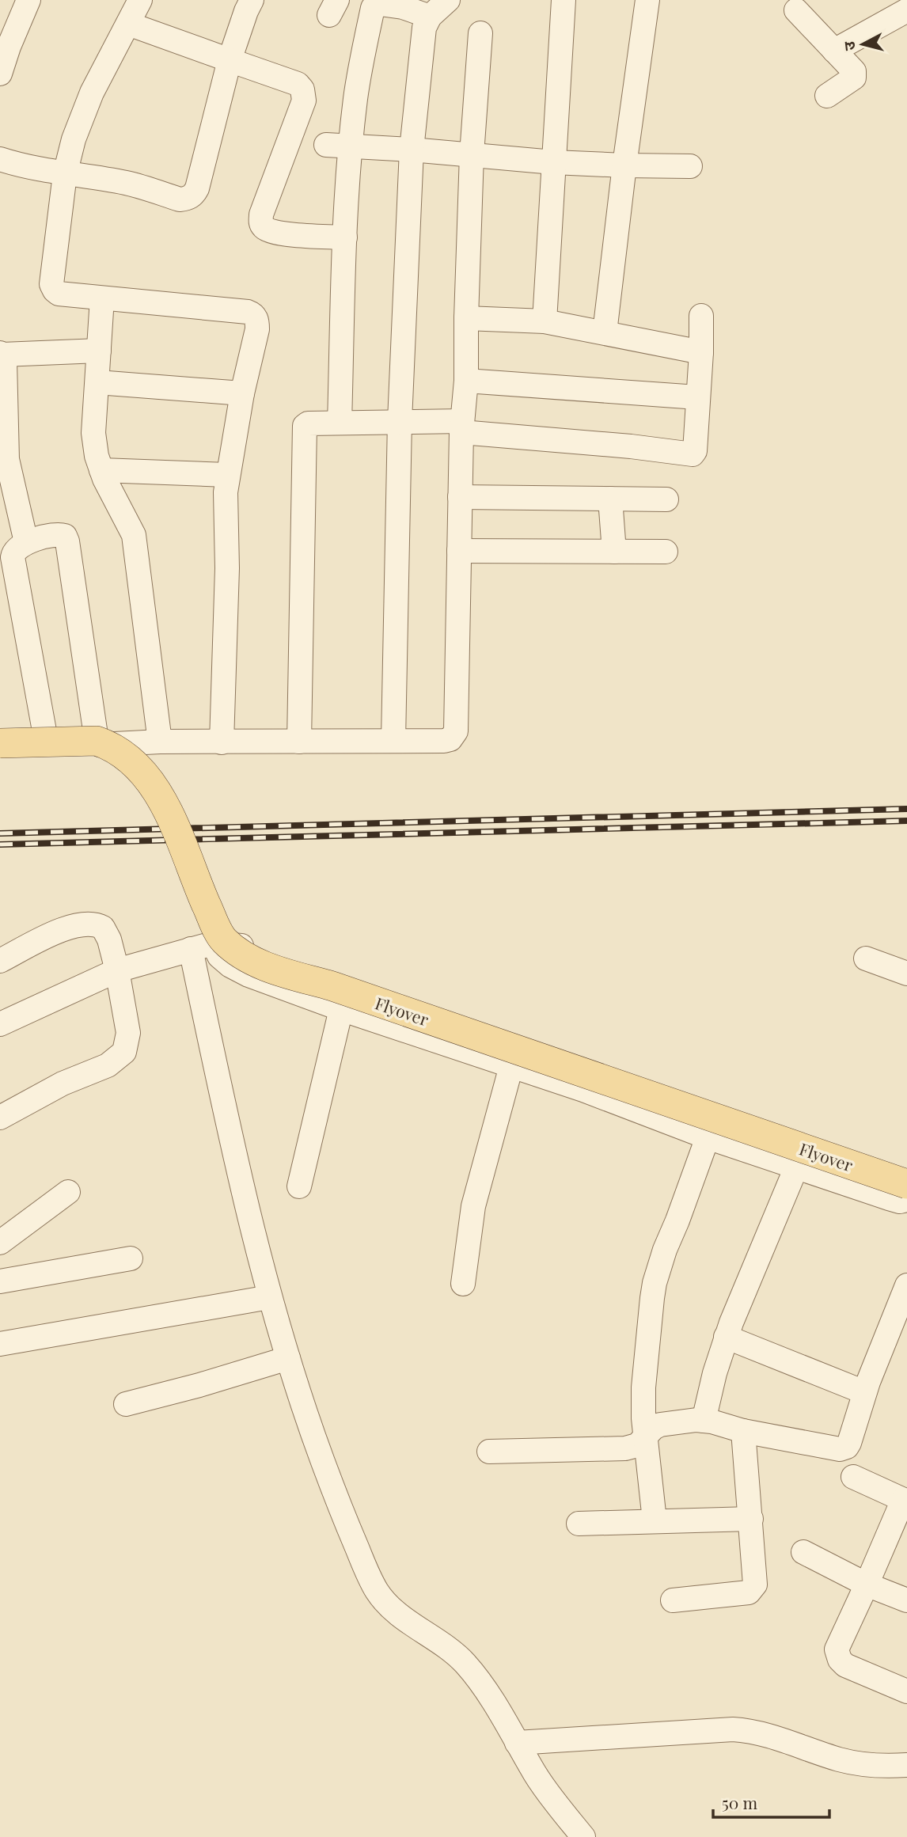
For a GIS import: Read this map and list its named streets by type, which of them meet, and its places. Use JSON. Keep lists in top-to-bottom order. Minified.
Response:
{"streets":{"main road":["Flyover"]},"scale_bar":"50 m","north":"left"}
